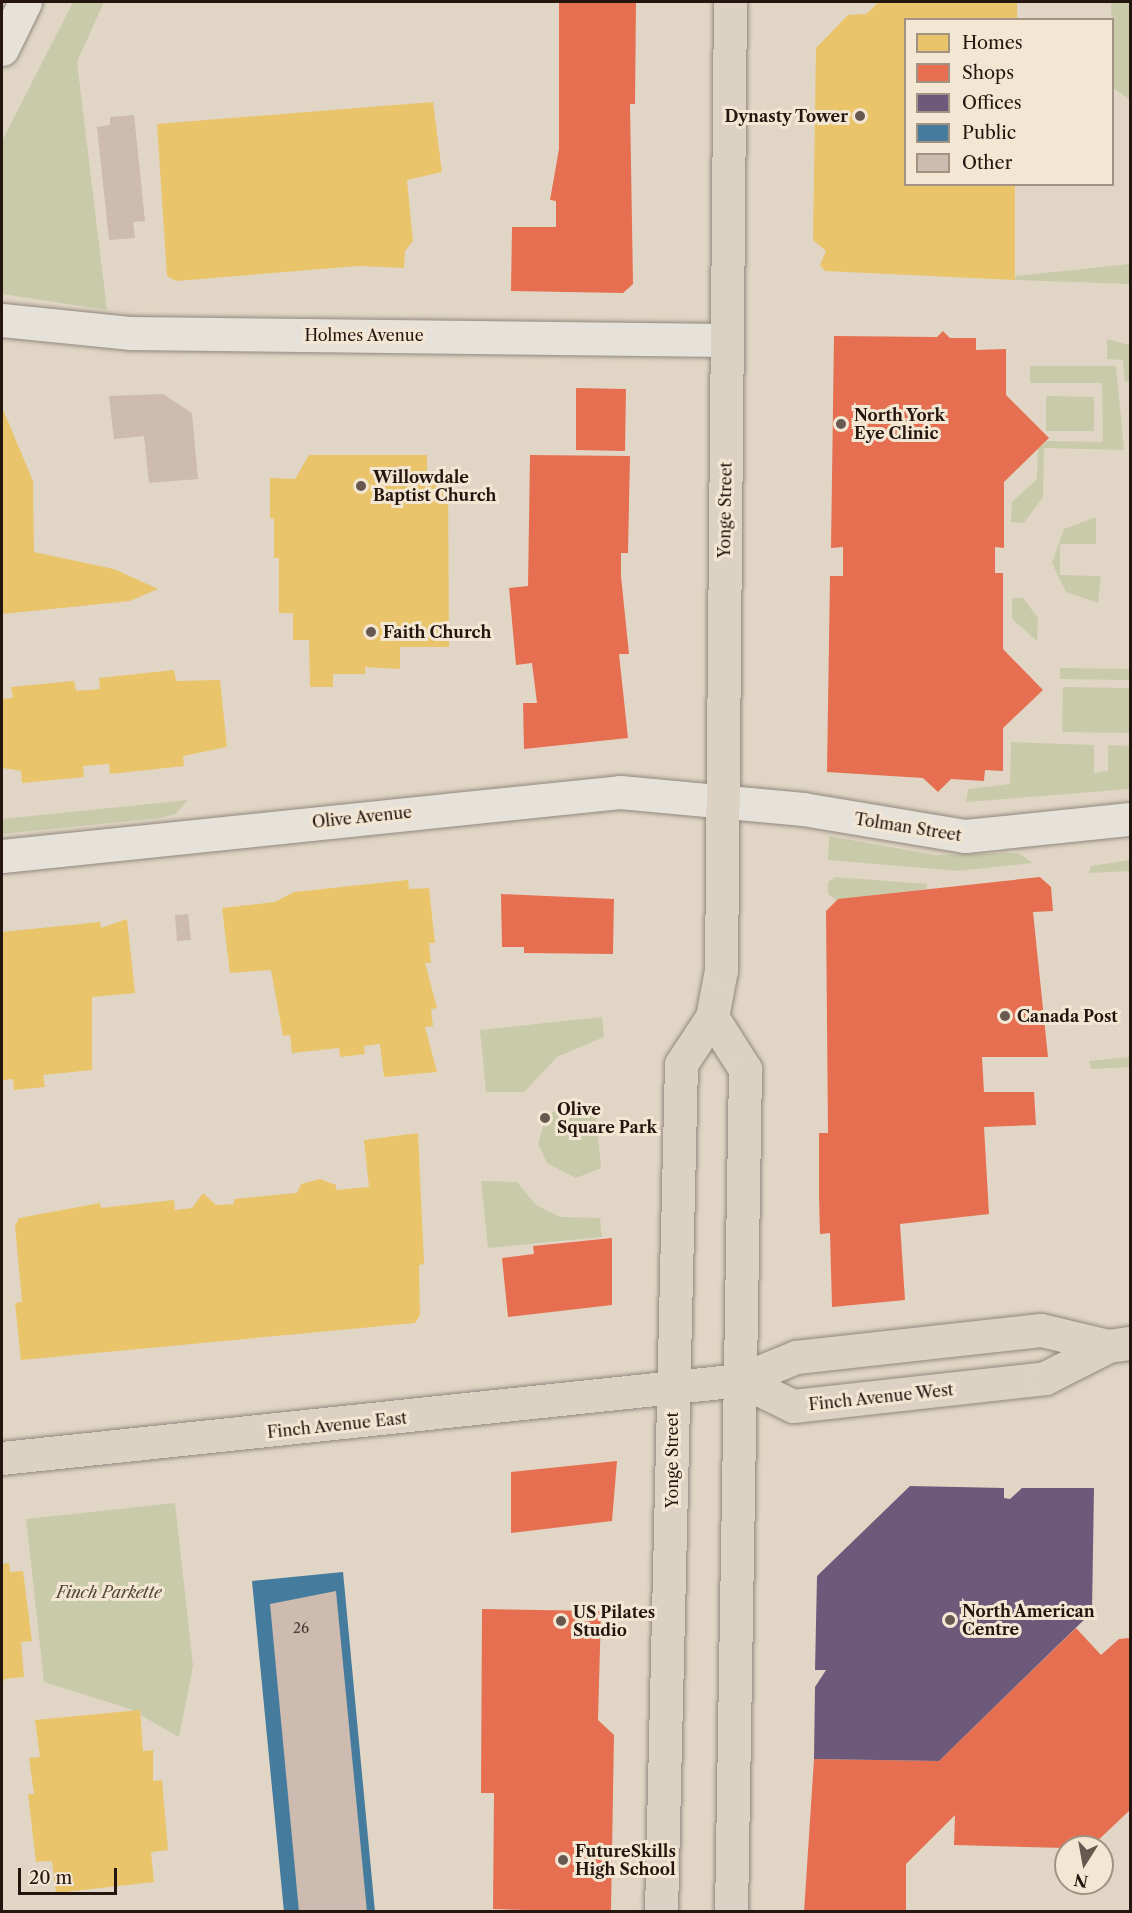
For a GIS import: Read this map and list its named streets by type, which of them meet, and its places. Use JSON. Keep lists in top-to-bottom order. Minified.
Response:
{"streets":{"main road":["Yonge Street","Finch Avenue West","Finch Avenue East"],"street":["Holmes Avenue","Olive Avenue","Tolman Street"]},"crossings":[["Holmes Avenue","Yonge Street"],["Yonge Street","Olive Avenue"],["Yonge Street","Tolman Street"],["Yonge Street","Finch Avenue East"],["Olive Avenue","Tolman Street"],["Finch Avenue West","Finch Avenue East"]],"parks":["Finch Parkette"],"places":["Dynasty Tower","North York Eye Clinic","Willowdale Baptist Church","Faith Church","Canada Post","Olive Square Park","North American Centre","US Pilates Studio","FutureSkills High School"],"house_numbers":["26"],"legend":["Homes","Shops","Offices","Public","Other"],"scale_bar":"20 m","north":"bottom"}
